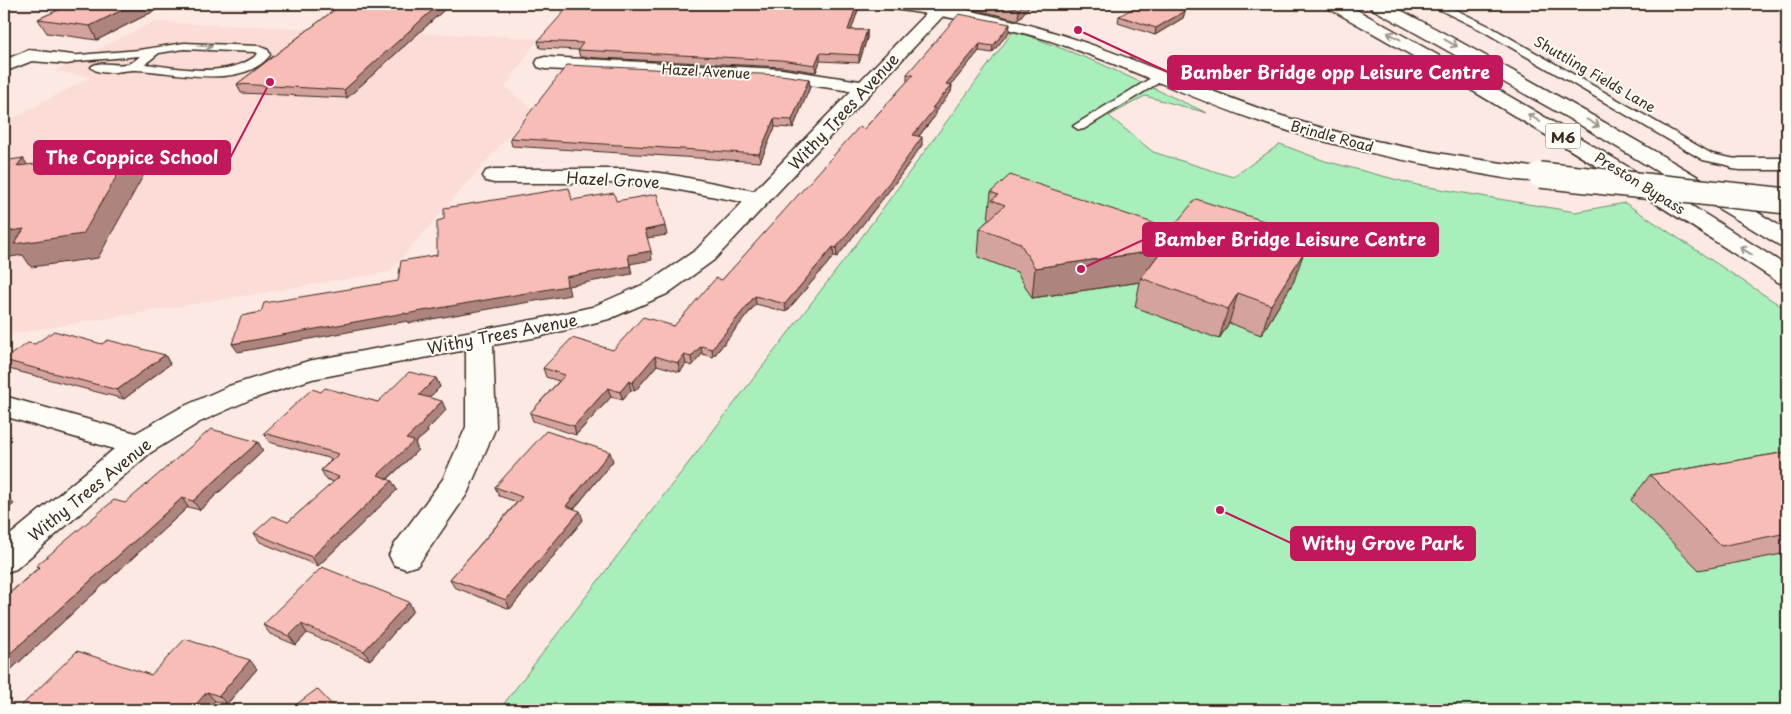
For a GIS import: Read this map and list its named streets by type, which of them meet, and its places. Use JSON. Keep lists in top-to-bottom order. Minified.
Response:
{"streets":{"main road":["Hazel Avenue","Withy Trees Avenue","Brindle Road","M6","Hazel Grove","Preston Bypass"],"lane":["Shuttling Fields Lane"]},"crossings":[["Hazel Avenue","Withy Trees Avenue"],["Withy Trees Avenue","Brindle Road"],["Withy Trees Avenue","Hazel Grove"]],"places":["Bamber Bridge opp Leisure Centre","The Coppice School","Bamber Bridge Leisure Centre","Withy Grove Park"]}
